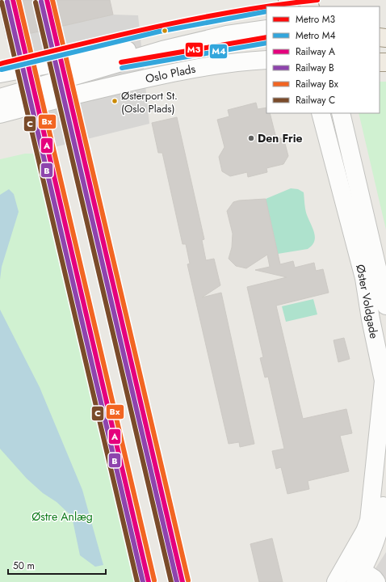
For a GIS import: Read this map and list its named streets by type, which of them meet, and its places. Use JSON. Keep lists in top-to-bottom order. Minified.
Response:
{"streets":{"street":["Oslo Plads","Øster Voldgade"]},"parks":["Østre Anlæg"],"places":["Østerport St. (Oslo Plads)","Den Frie"],"lines":["metro line M3","rail line A","rail line Bx","rail line B","rail line C","metro line M4"],"legend":["Metro M3","Metro M4","Railway A","Railway B","Railway Bx","Railway C"],"scale_bar":"50 m"}
